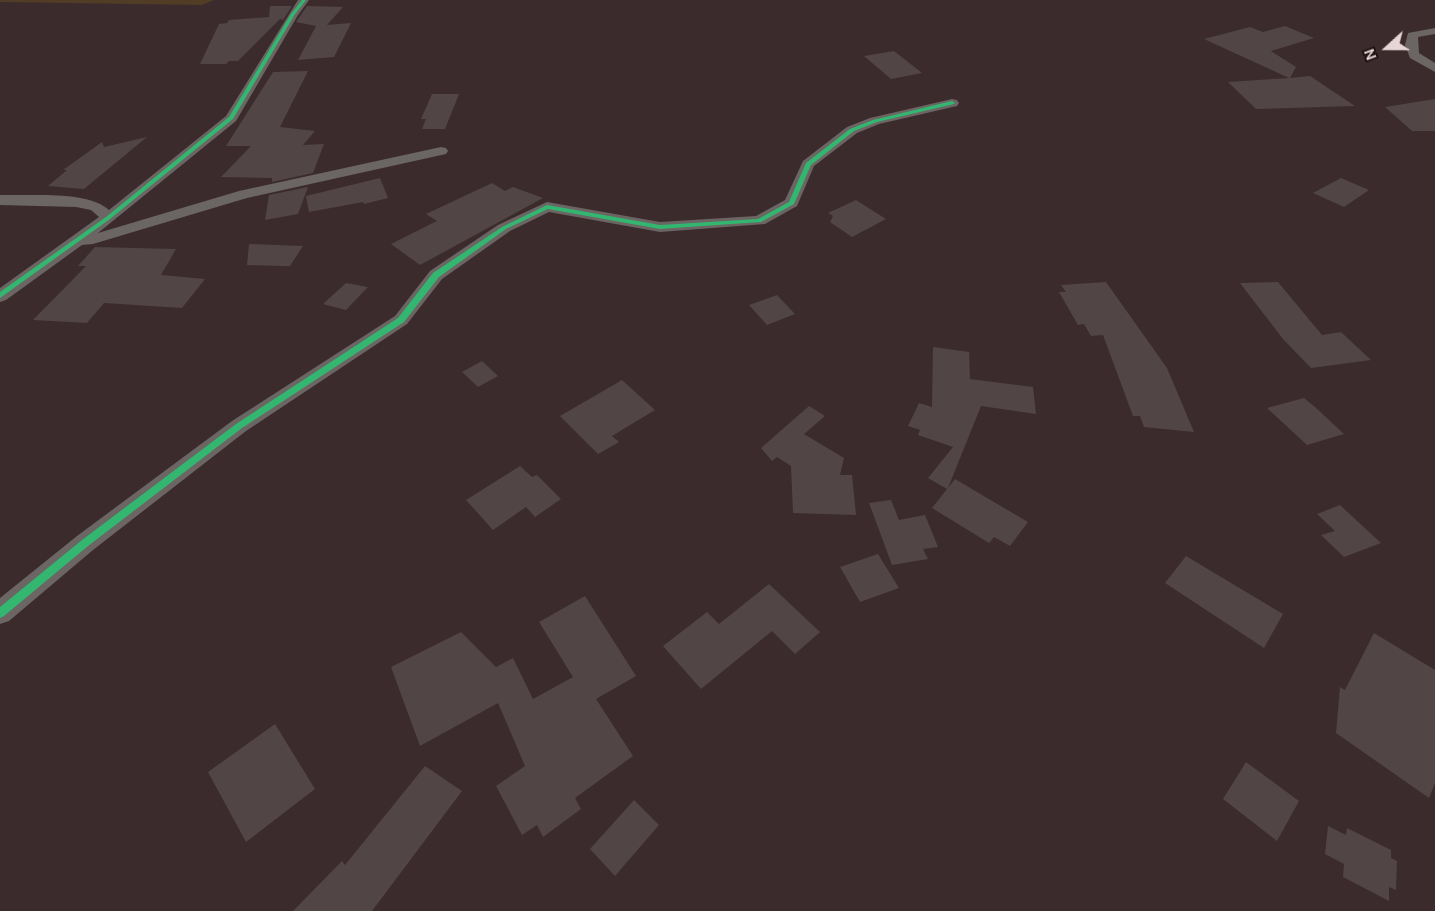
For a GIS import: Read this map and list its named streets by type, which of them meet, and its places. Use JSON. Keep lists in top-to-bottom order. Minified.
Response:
{"north":"left"}
